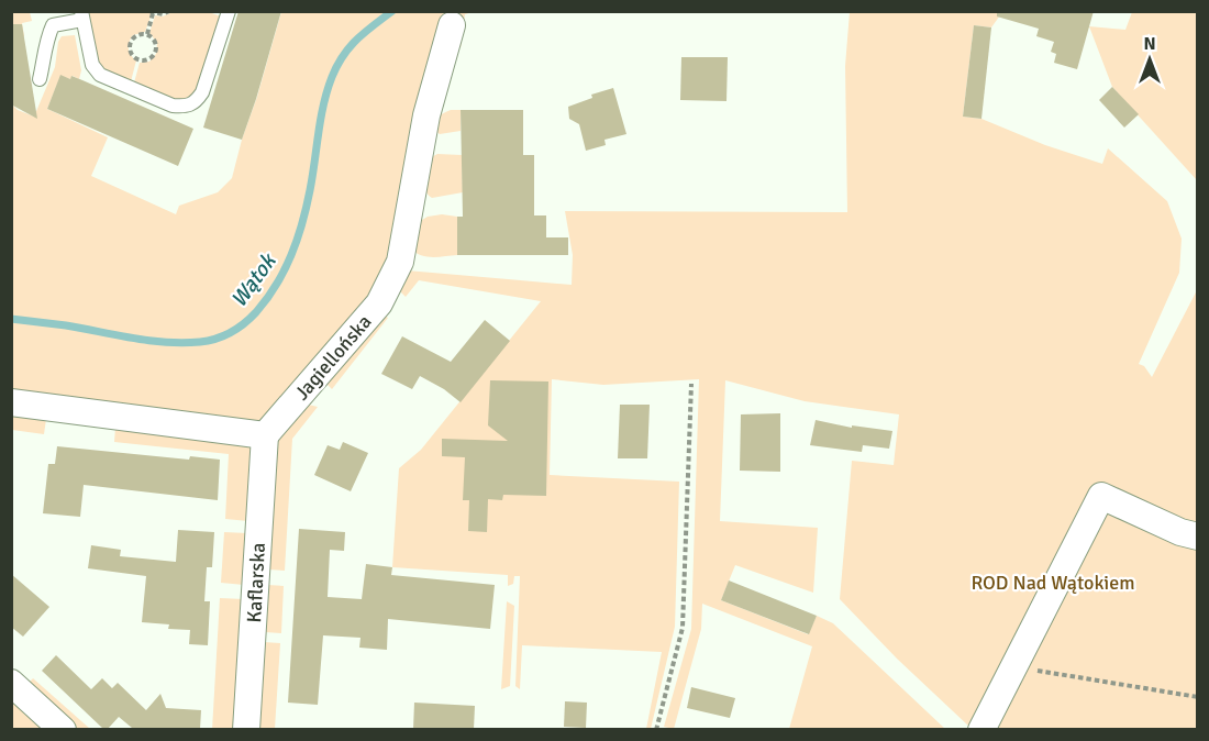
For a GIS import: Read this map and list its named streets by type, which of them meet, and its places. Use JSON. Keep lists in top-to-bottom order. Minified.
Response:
{"streets":{"street":["Jagiellońska","Kaflarska"]},"crossings":[["Jagiellońska","Kaflarska"]],"water":["Wątok"],"parks":["ROD Nad Wątokiem"],"north":"top"}
